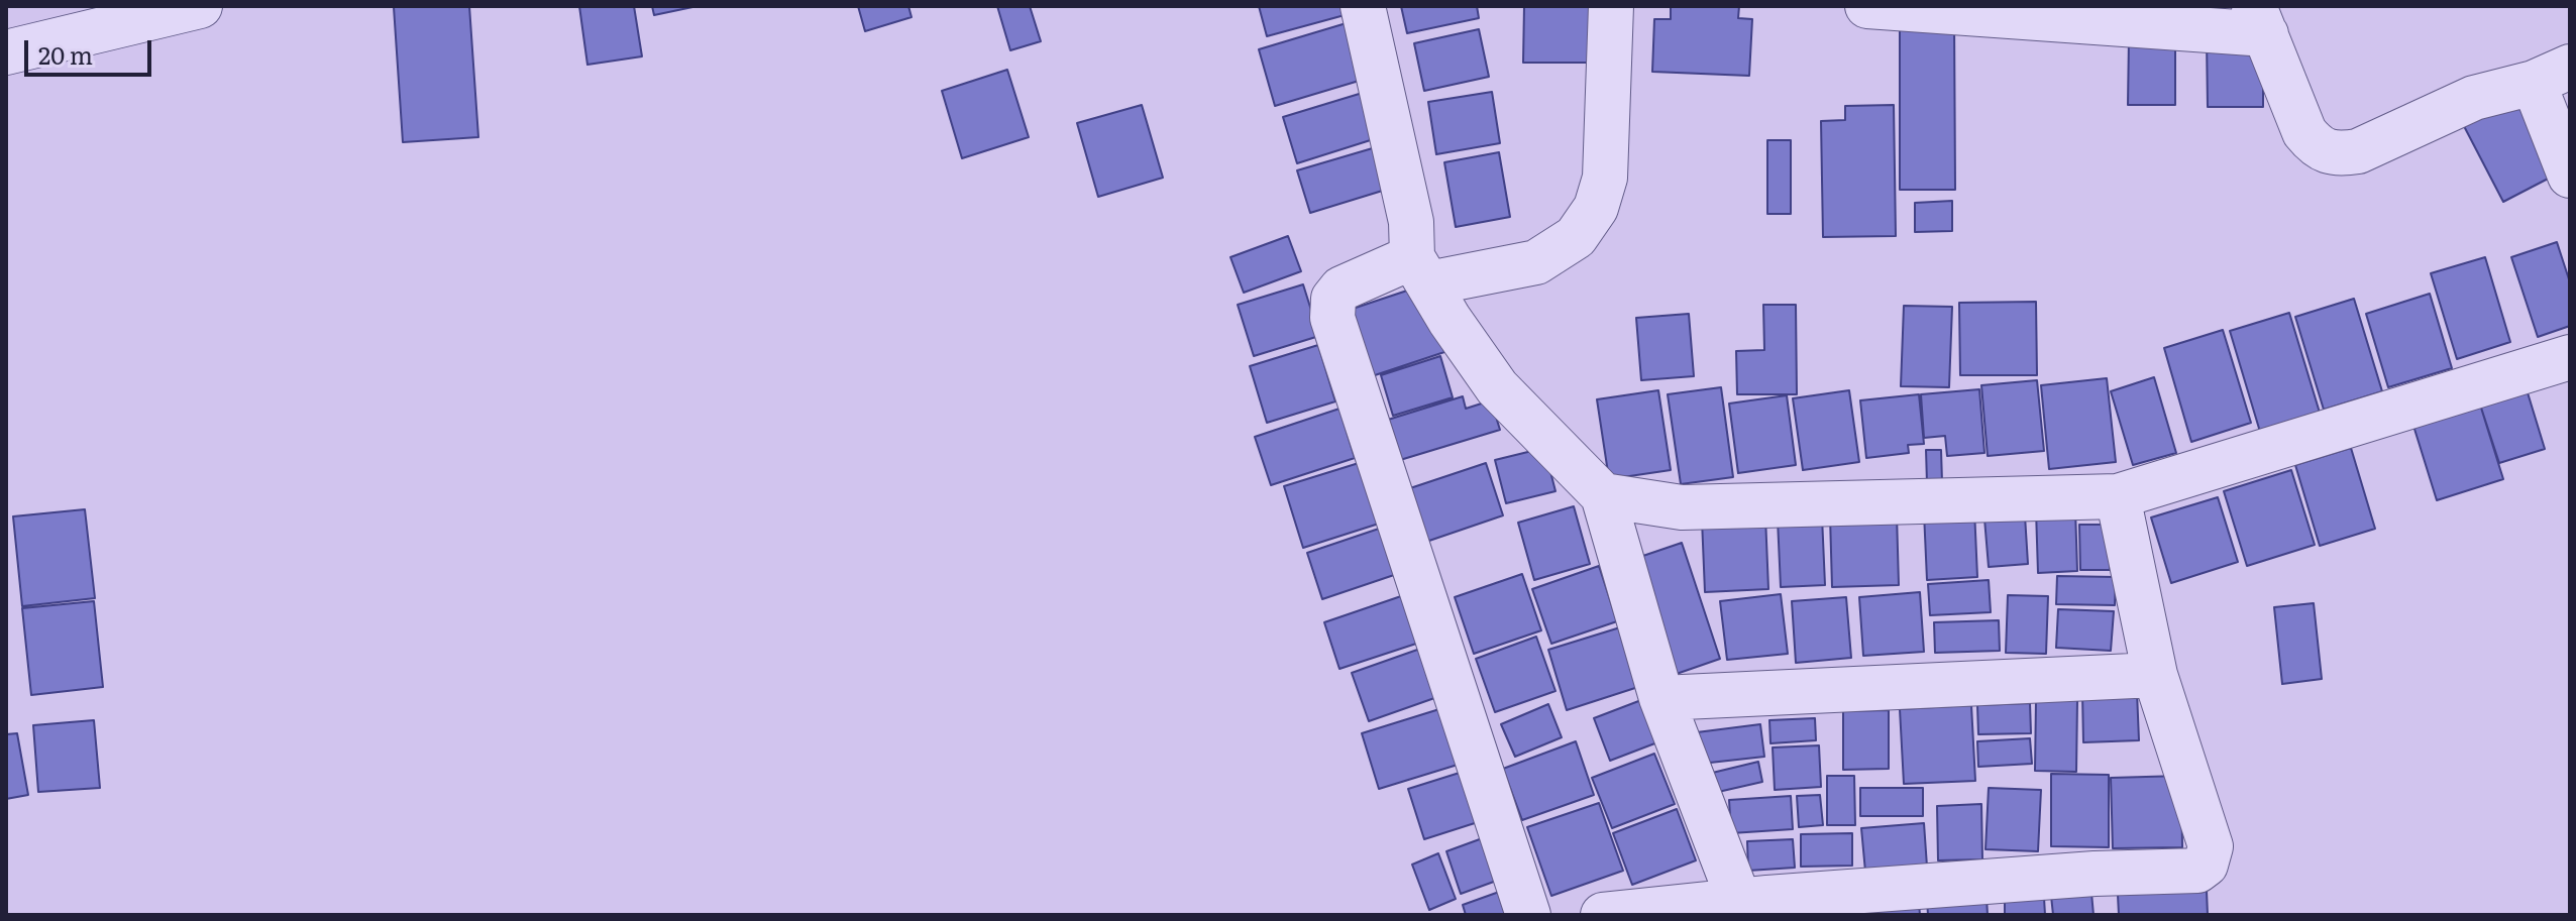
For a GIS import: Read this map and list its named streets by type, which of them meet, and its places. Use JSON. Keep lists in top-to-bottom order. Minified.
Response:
{"scale_bar":"20 m"}
